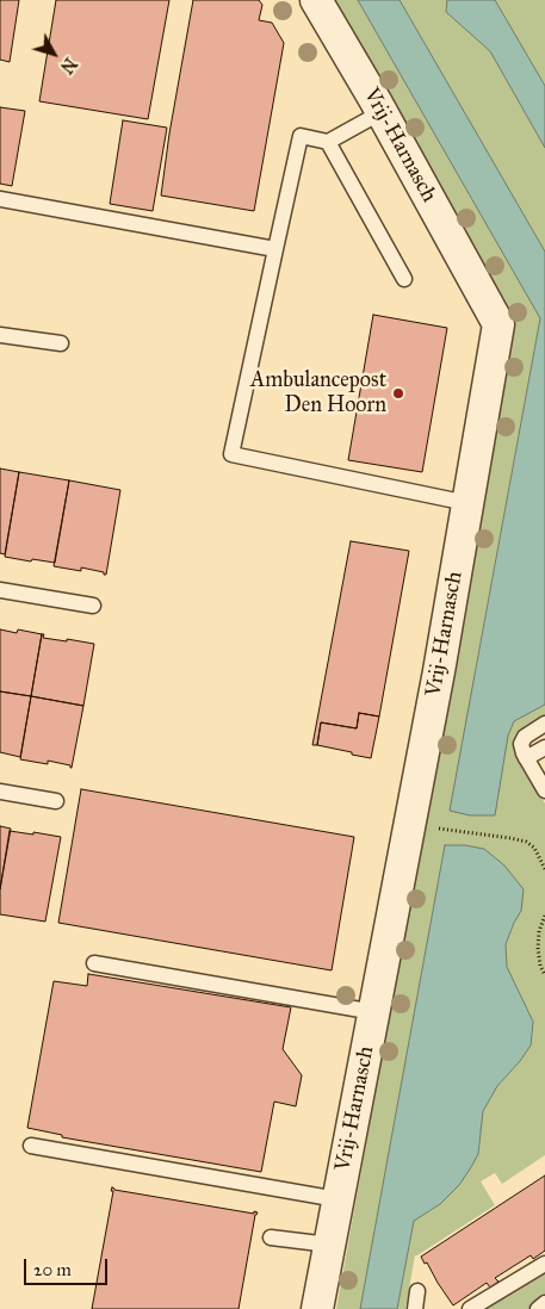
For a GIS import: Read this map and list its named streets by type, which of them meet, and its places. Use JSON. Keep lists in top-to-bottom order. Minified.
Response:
{"streets":{"street":["Vrij-Harnasch"]},"places":["Ambulancepost Den Hoorn"],"scale_bar":"20 m","north":"bottom right"}
